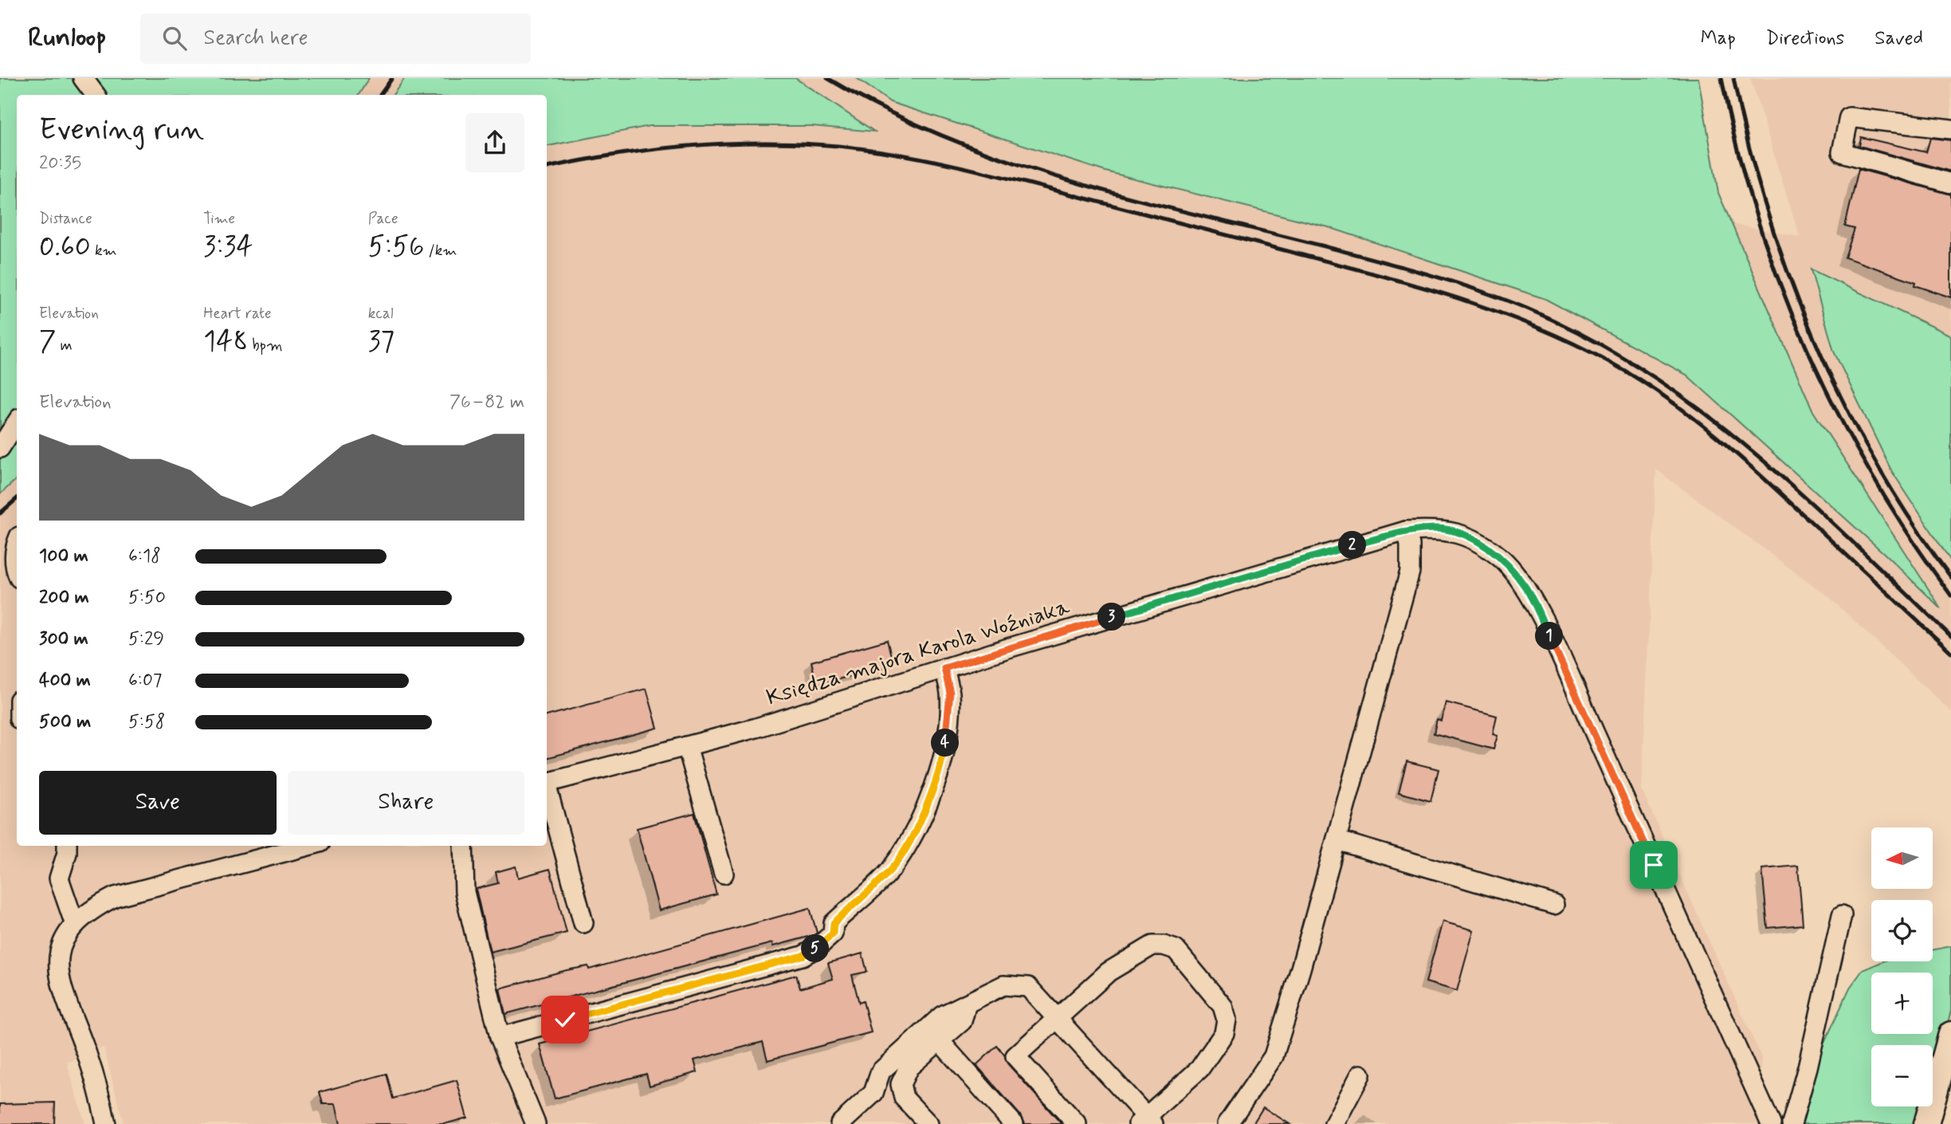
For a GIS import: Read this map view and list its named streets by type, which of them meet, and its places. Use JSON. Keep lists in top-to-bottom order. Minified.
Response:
{"streets":{"street":["Księdza majora Karola Woźniaka"]},"north":"left","page":{"header":"Runloop","search":"Search here","nav":["Map","Directions","Saved"],"heading":["Evening run","20:35"],"stats":[["Distance","0.60 km"],["Time","3:34"],["Pace","5:56 /km"],["Elevation","7 m"],["Heart rate","148 bpm"],["kcal","37"]],"chart":["Elevation","76–82 m"],"pins":["2","3","1","4","5"],"list":[{"name":"100 m","note":"6:18"},{"name":"200 m","note":"5:50"},{"name":"300 m","note":"5:29"},{"name":"400 m","note":"6:07"},{"name":"500 m","note":"5:58"}],"buttons":["Save","Share"],"map_buttons":["+","−"]}}
